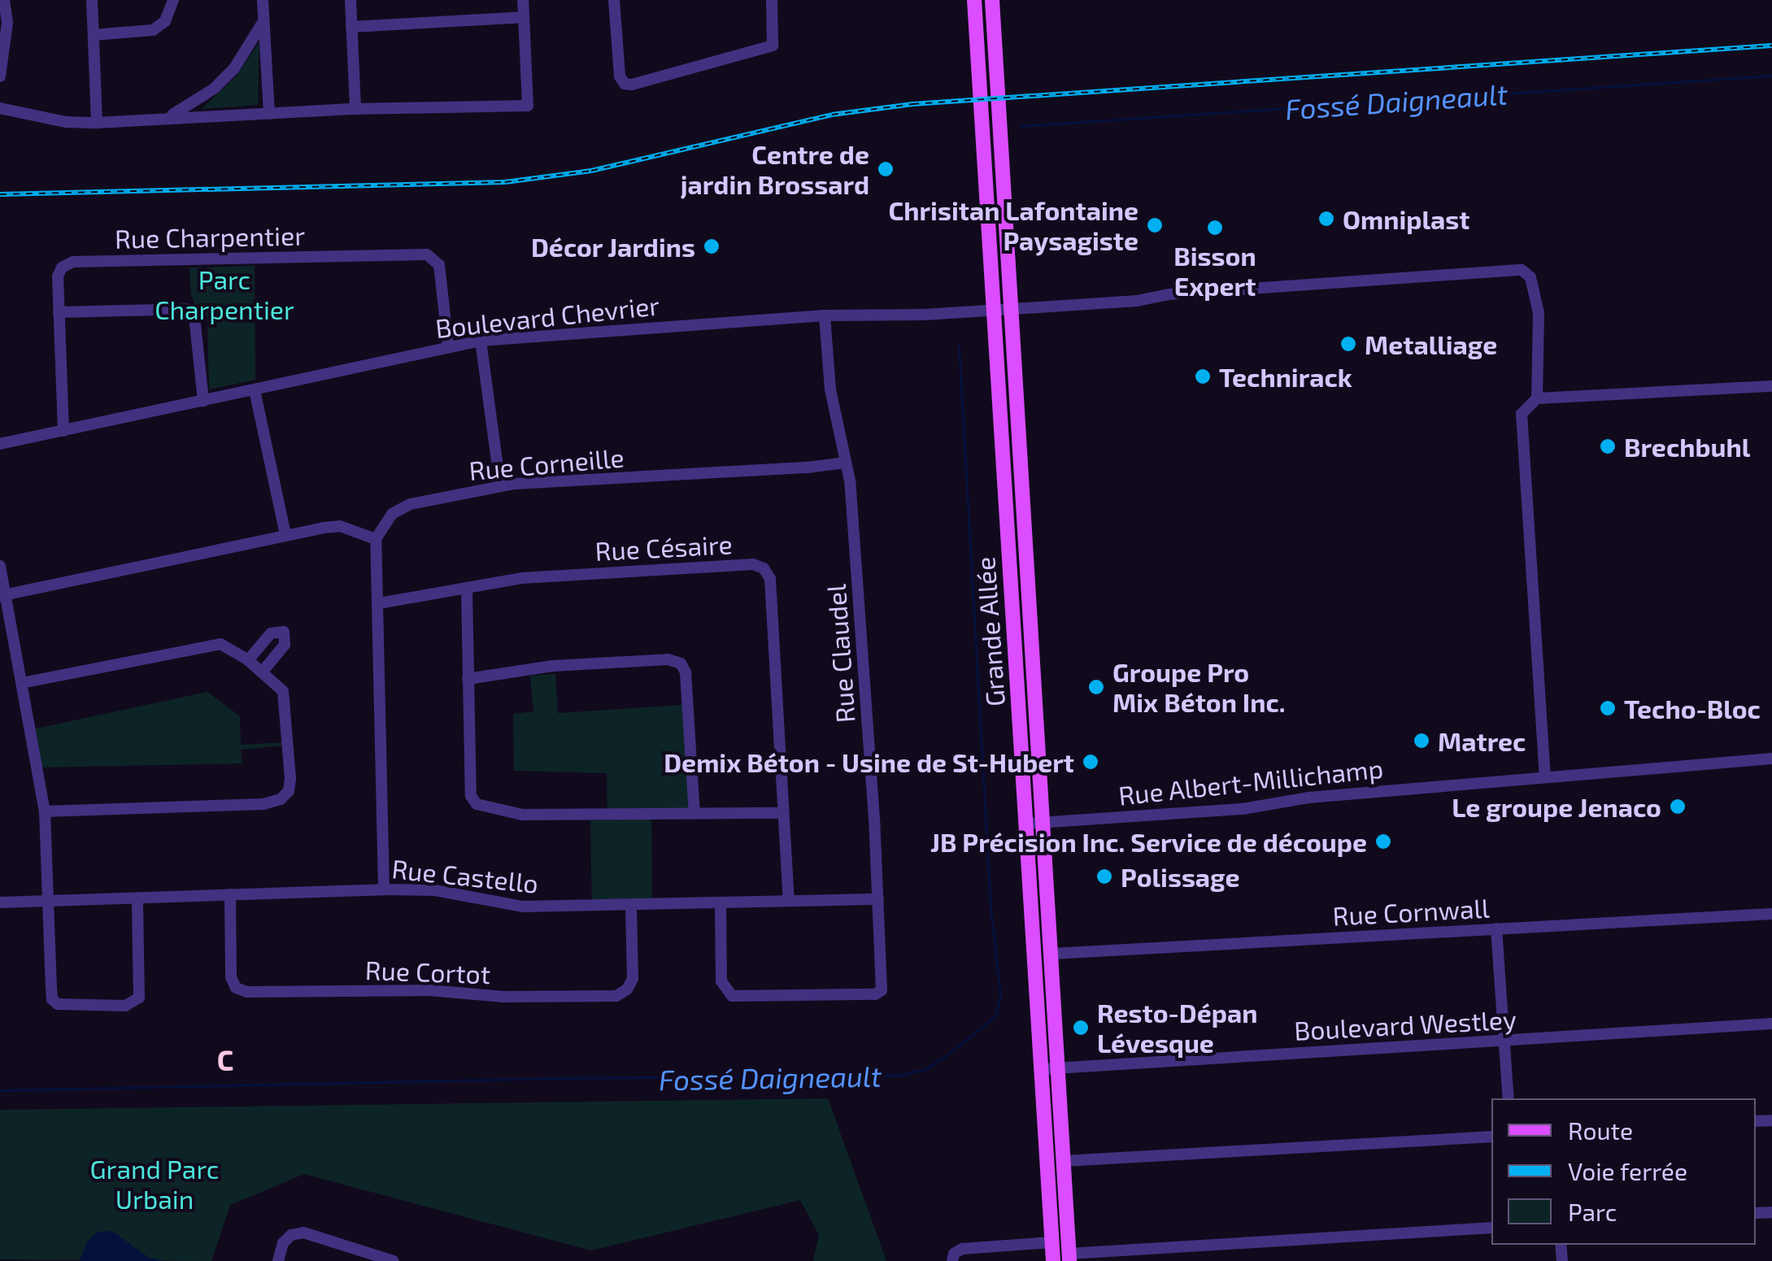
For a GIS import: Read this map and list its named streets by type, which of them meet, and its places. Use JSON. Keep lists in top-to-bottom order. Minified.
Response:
{"streets":{"main road":["Grande Allée"],"street":["Rue Charpentier","Boulevard Chevrier","Rue Corneille","Rue Césaire","Rue Claudel","Rue Albert-Millichamp","Rue Castello","Rue Cornwall","Rue Cortot","Boulevard Westley"]},"crossings":[["Rue Charpentier","Boulevard Chevrier"],["Boulevard Chevrier","Grande Allée"],["Boulevard Chevrier","Rue Claudel"],["Rue Corneille","Rue Claudel"],["Rue Césaire","Rue Castello"],["Grande Allée","Rue Albert-Millichamp"],["Grande Allée","Rue Cornwall"],["Grande Allée","Boulevard Westley"],["Rue Claudel","Rue Castello"],["Rue Castello","Rue Cortot"]],"districts":["C"],"water":["Fossé Daigneault"],"parks":["Parc Charpentier","Grand Parc Urbain"],"places":["Centre de jardin Brossard","Omniplast","Chrisitan Lafontaine Paysagiste","Bisson Expert","Décor Jardins","Metalliage","Technirack","Brechbuhl","Groupe Pro Mix Béton Inc.","Techo-Bloc","Matrec","Demix Béton - Usine de St-Hubert","Le groupe Jenaco","JB Précision Inc. Service de découpe","Polissage","Resto-Dépan Lévesque"],"legend":["Route","Voie ferrée","Parc"]}
